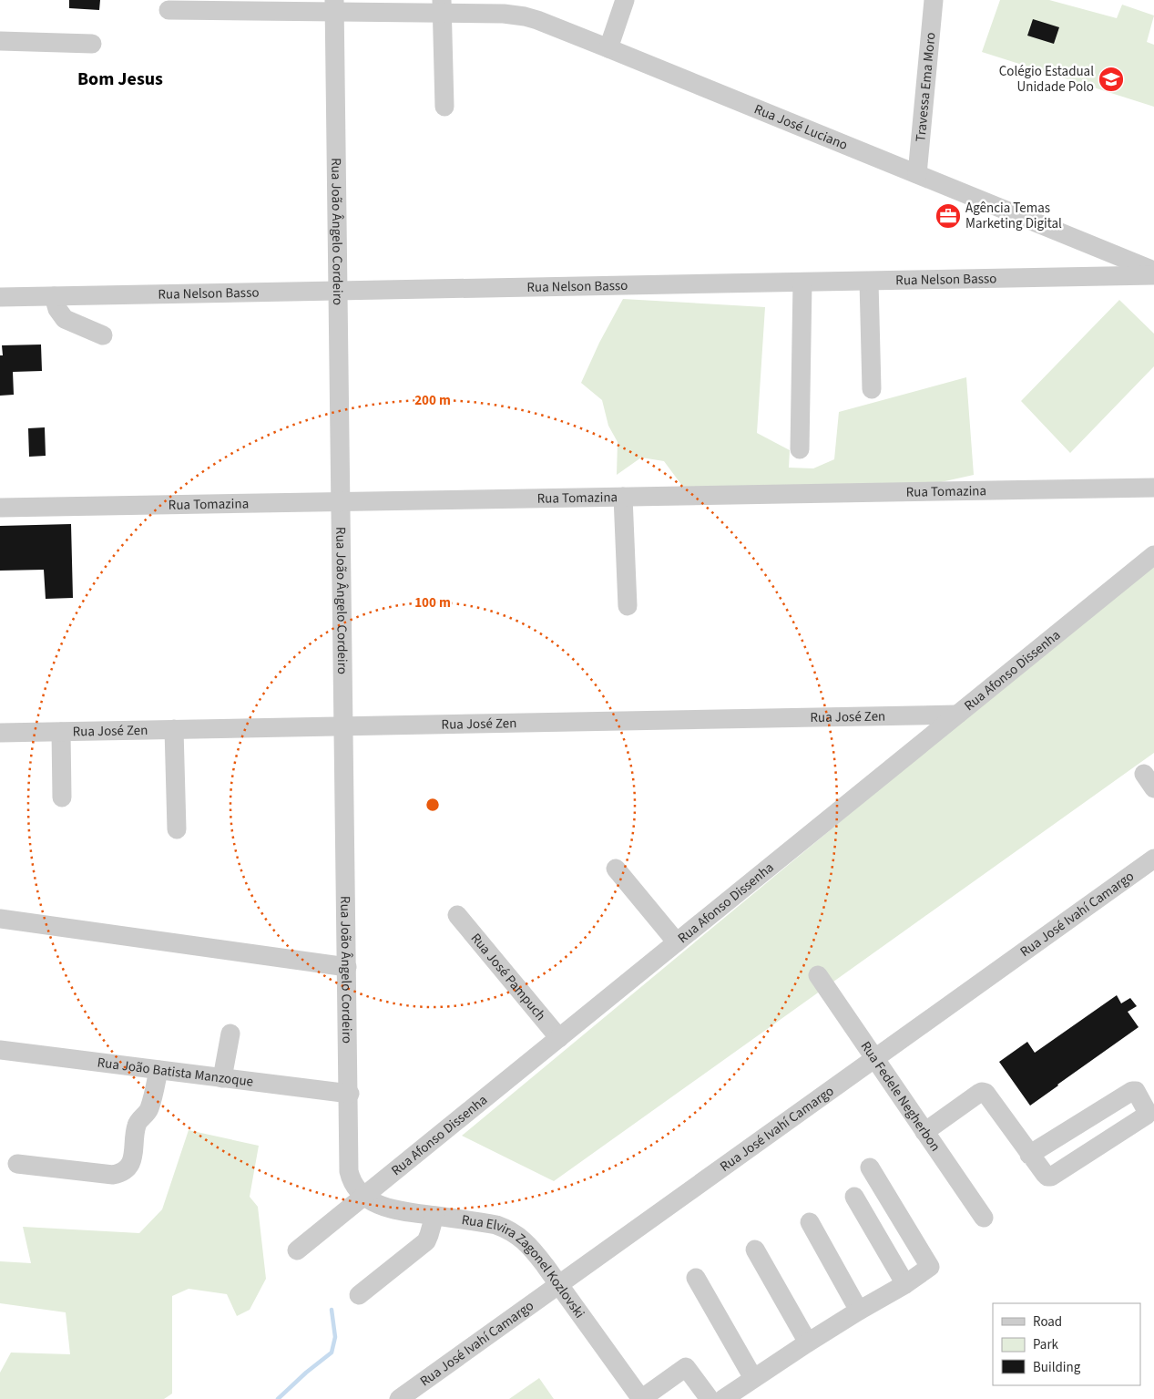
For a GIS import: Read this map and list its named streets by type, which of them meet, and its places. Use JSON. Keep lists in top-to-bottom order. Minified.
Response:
{"streets":{"street":["Travessa Ema Moro","Rua José Luciano","Rua João Ângelo Cordeiro","Rua Nelson Basso","Rua Tomazina","Rua Afonso Dissenha","Rua José Zen","Rua José Ivahí Camargo","Rua José Pampuch","Rua João Batista Manzoque","Rua Fedele Negherbon","Rua Elvira Zagonel Kozlovski"]},"crossings":[["Travessa Ema Moro","Rua José Luciano"],["Rua José Luciano","Rua João Ângelo Cordeiro"],["Rua João Ângelo Cordeiro","Rua Nelson Basso"],["Rua João Ângelo Cordeiro","Rua Tomazina"],["Rua João Ângelo Cordeiro","Rua Afonso Dissenha"],["Rua João Ângelo Cordeiro","Rua José Zen"],["Rua João Ângelo Cordeiro","Rua João Batista Manzoque"],["Rua João Ângelo Cordeiro","Rua Elvira Zagonel Kozlovski"],["Rua Afonso Dissenha","Rua José Zen"],["Rua Afonso Dissenha","Rua José Pampuch"],["Rua Afonso Dissenha","Rua Elvira Zagonel Kozlovski"],["Rua José Ivahí Camargo","Rua Fedele Negherbon"],["Rua José Ivahí Camargo","Rua Elvira Zagonel Kozlovski"]],"districts":["Bom Jesus"],"places":{"school or university":["Colégio Estadual Unidade Polo"],"office":["Agência Temas Marketing Digital"]},"legend":["Road","Park","Building"],"rings":["200 m","100 m"]}
